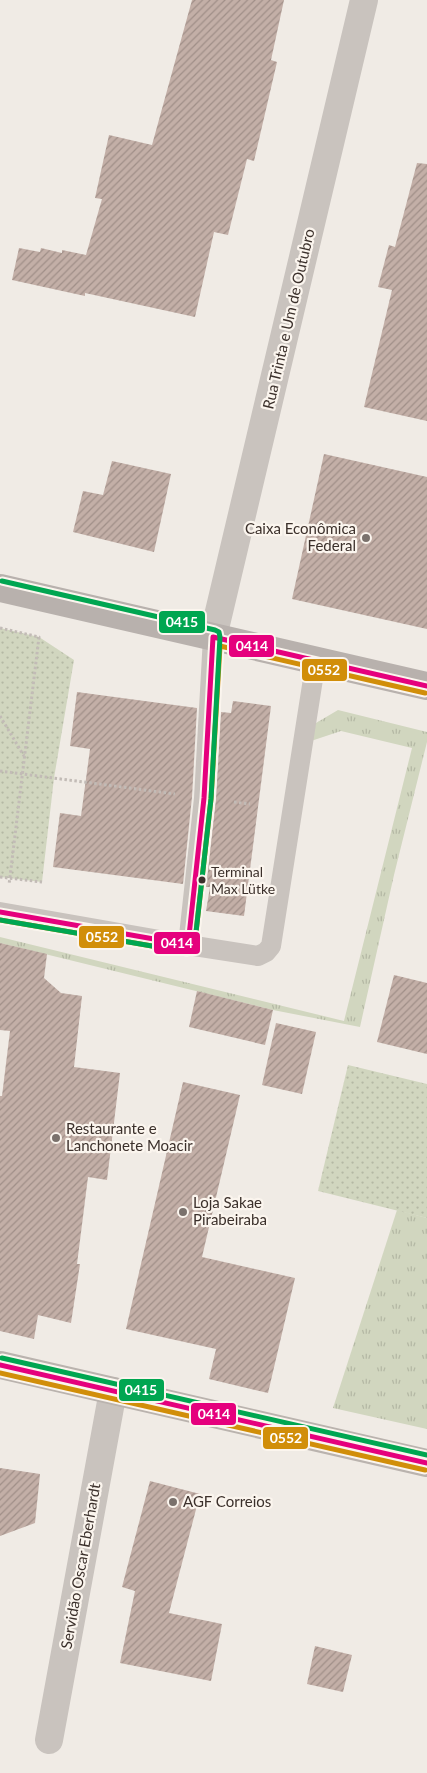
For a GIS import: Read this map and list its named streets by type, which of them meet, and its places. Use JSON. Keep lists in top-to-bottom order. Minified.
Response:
{"streets":{"street":["Rua Trinta e Um de Outubro","Servidão Oscar Eberhardt"]},"places":["Caixa Econômica Federal","Terminal Max Lütke","Restaurante e Lanchonete Moacir","Loja Sakae Pirabeiraba","AGF Correios"],"lines":["transit line 0415","transit line 0414","transit line 0552"]}
